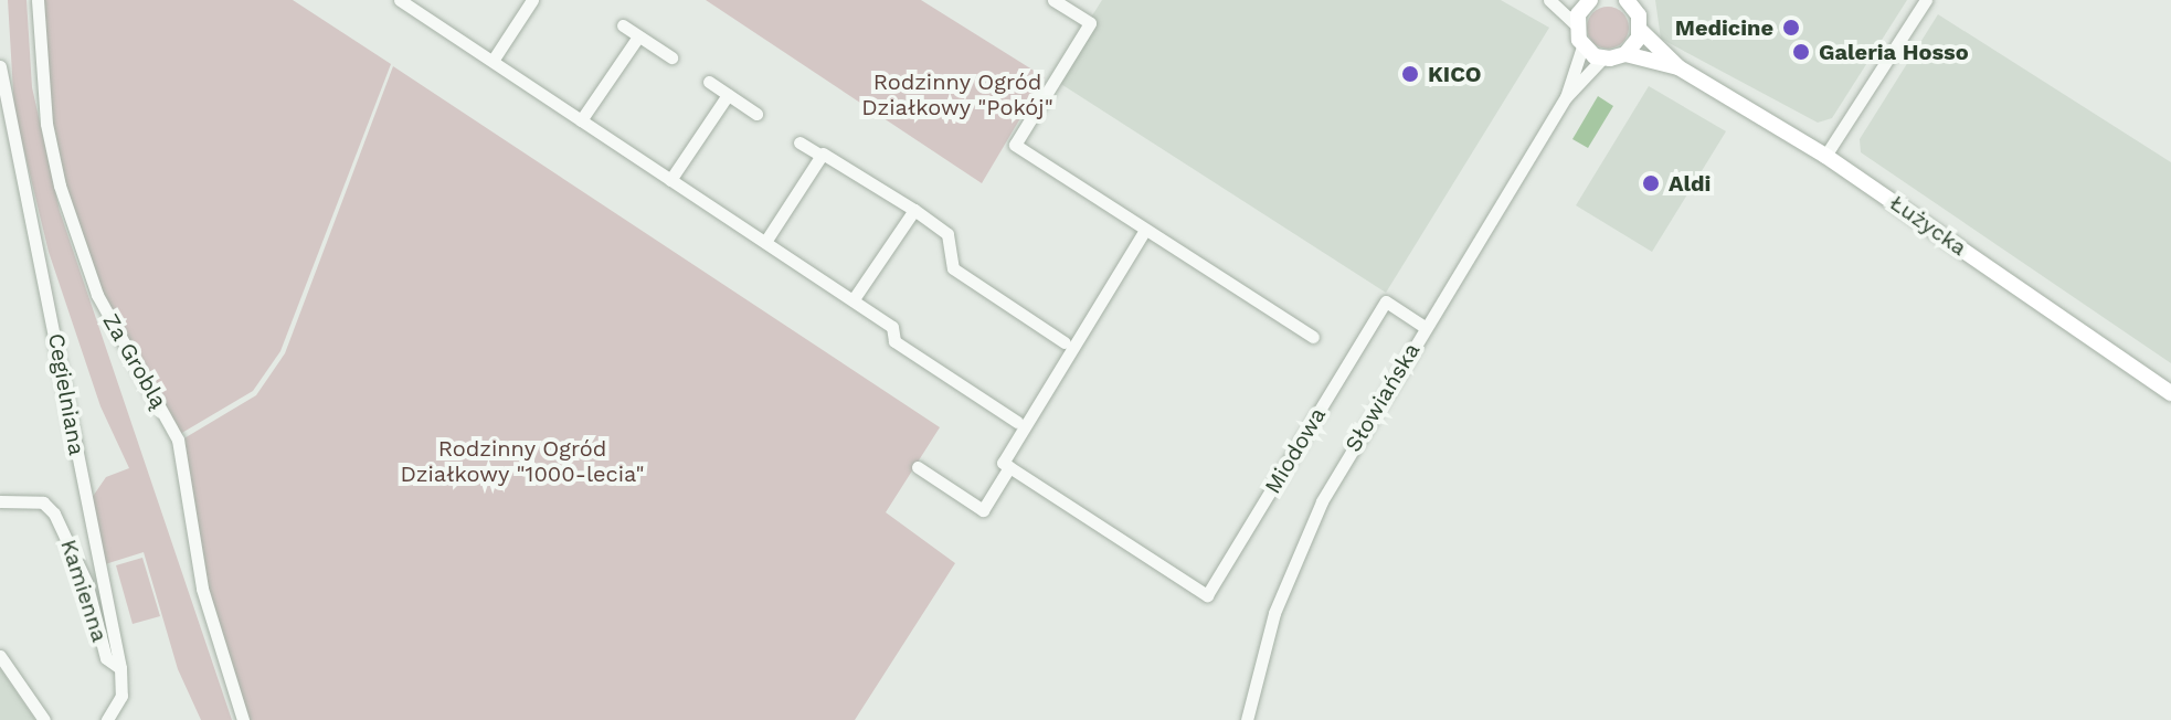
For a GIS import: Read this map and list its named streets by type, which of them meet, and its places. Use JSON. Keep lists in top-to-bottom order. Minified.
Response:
{"streets":{"main road":["Łużycka"],"street":["Za Groblą","Cegielniana","Słowiańska","Miodowa","Kamienna"]},"crossings":[["Cegielniana","Kamienna"],["Słowiańska","Miodowa"]],"parks":["Rodzinny Ogród Działkowy \"Pokój\"","Rodzinny Ogród Działkowy \"1000-lecia\""],"places":["Medicine","Galeria Hosso","KICO","Aldi"]}
